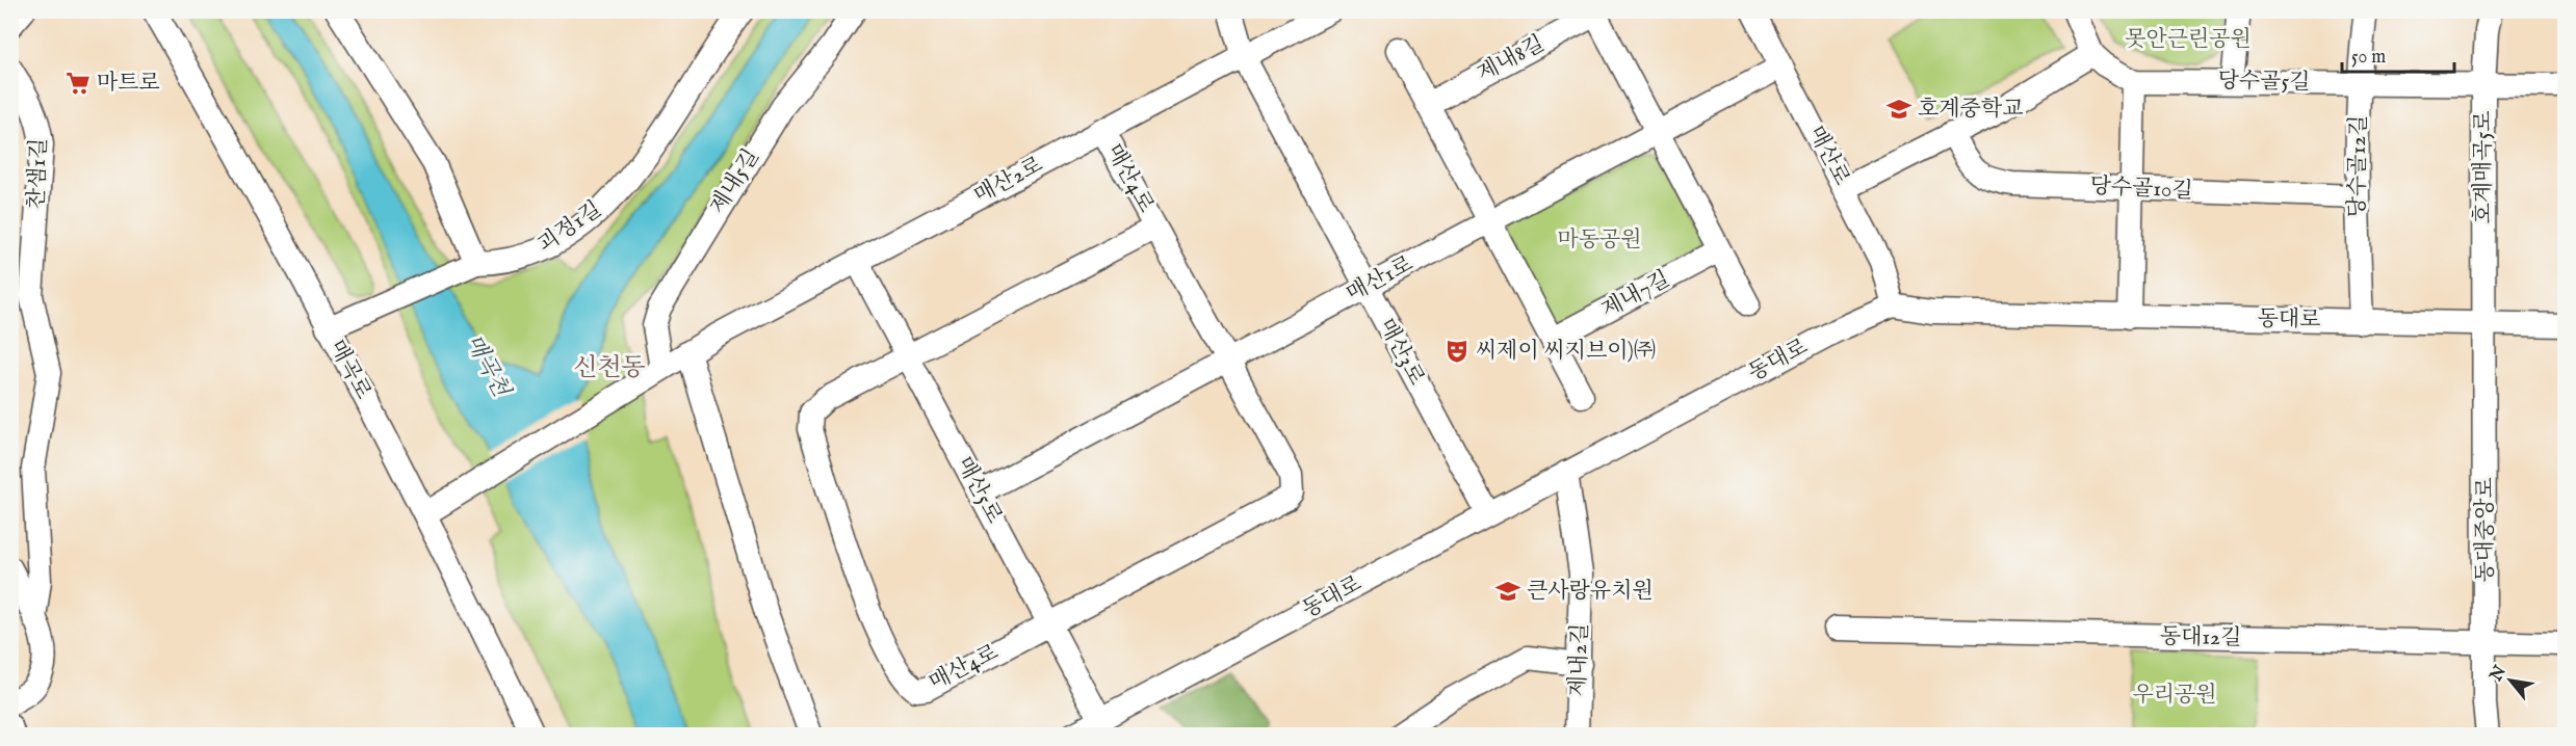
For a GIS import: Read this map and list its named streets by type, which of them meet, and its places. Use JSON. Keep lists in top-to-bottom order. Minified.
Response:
{"streets":{"street":["제내8길","당수골5길","매산로","당수골12길","호계매곡5로","찬샘1길","매산4로","매산2로","제내5길","당수골10길","괴정1길","매산1로","제내7길","동대로","매산3로","매곡로","매산5로","동대중앙로","동대12길","제내2길"]},"crossings":[["제내8길","매산1로"],["당수골5길","당수골12길"],["당수골5길","호계매곡5로"],["매산로","매산1로"],["매산로","동대로"],["당수골12길","당수골10길"],["당수골12길","동대로"],["호계매곡5로","동대로"],["호계매곡5로","동대중앙로"],["매산4로","매산2로"],["매산4로","매산1로"],["매산4로","매산5로"],["매산2로","제내5길"],["매산2로","매산3로"],["매산2로","매곡로"],["매산2로","매산5로"],["괴정1길","매곡로"],["매산1로","매산3로"],["매산1로","매산5로"],["동대로","매산3로"],["동대로","매산5로"],["동대로","동대중앙로"],["동대로","제내2길"],["동대중앙로","동대12길"]],"districts":["신천동"],"water":["매곡천"],"parks":["못안근린공원","마동공원","우리공원"],"places":{"supermarket":["마트로"],"school or university":["호계중학교","큰사랑유치원"],"theatre":["씨제이 씨지브이)㈜"]},"scale_bar":"50 m","north":"top left"}
